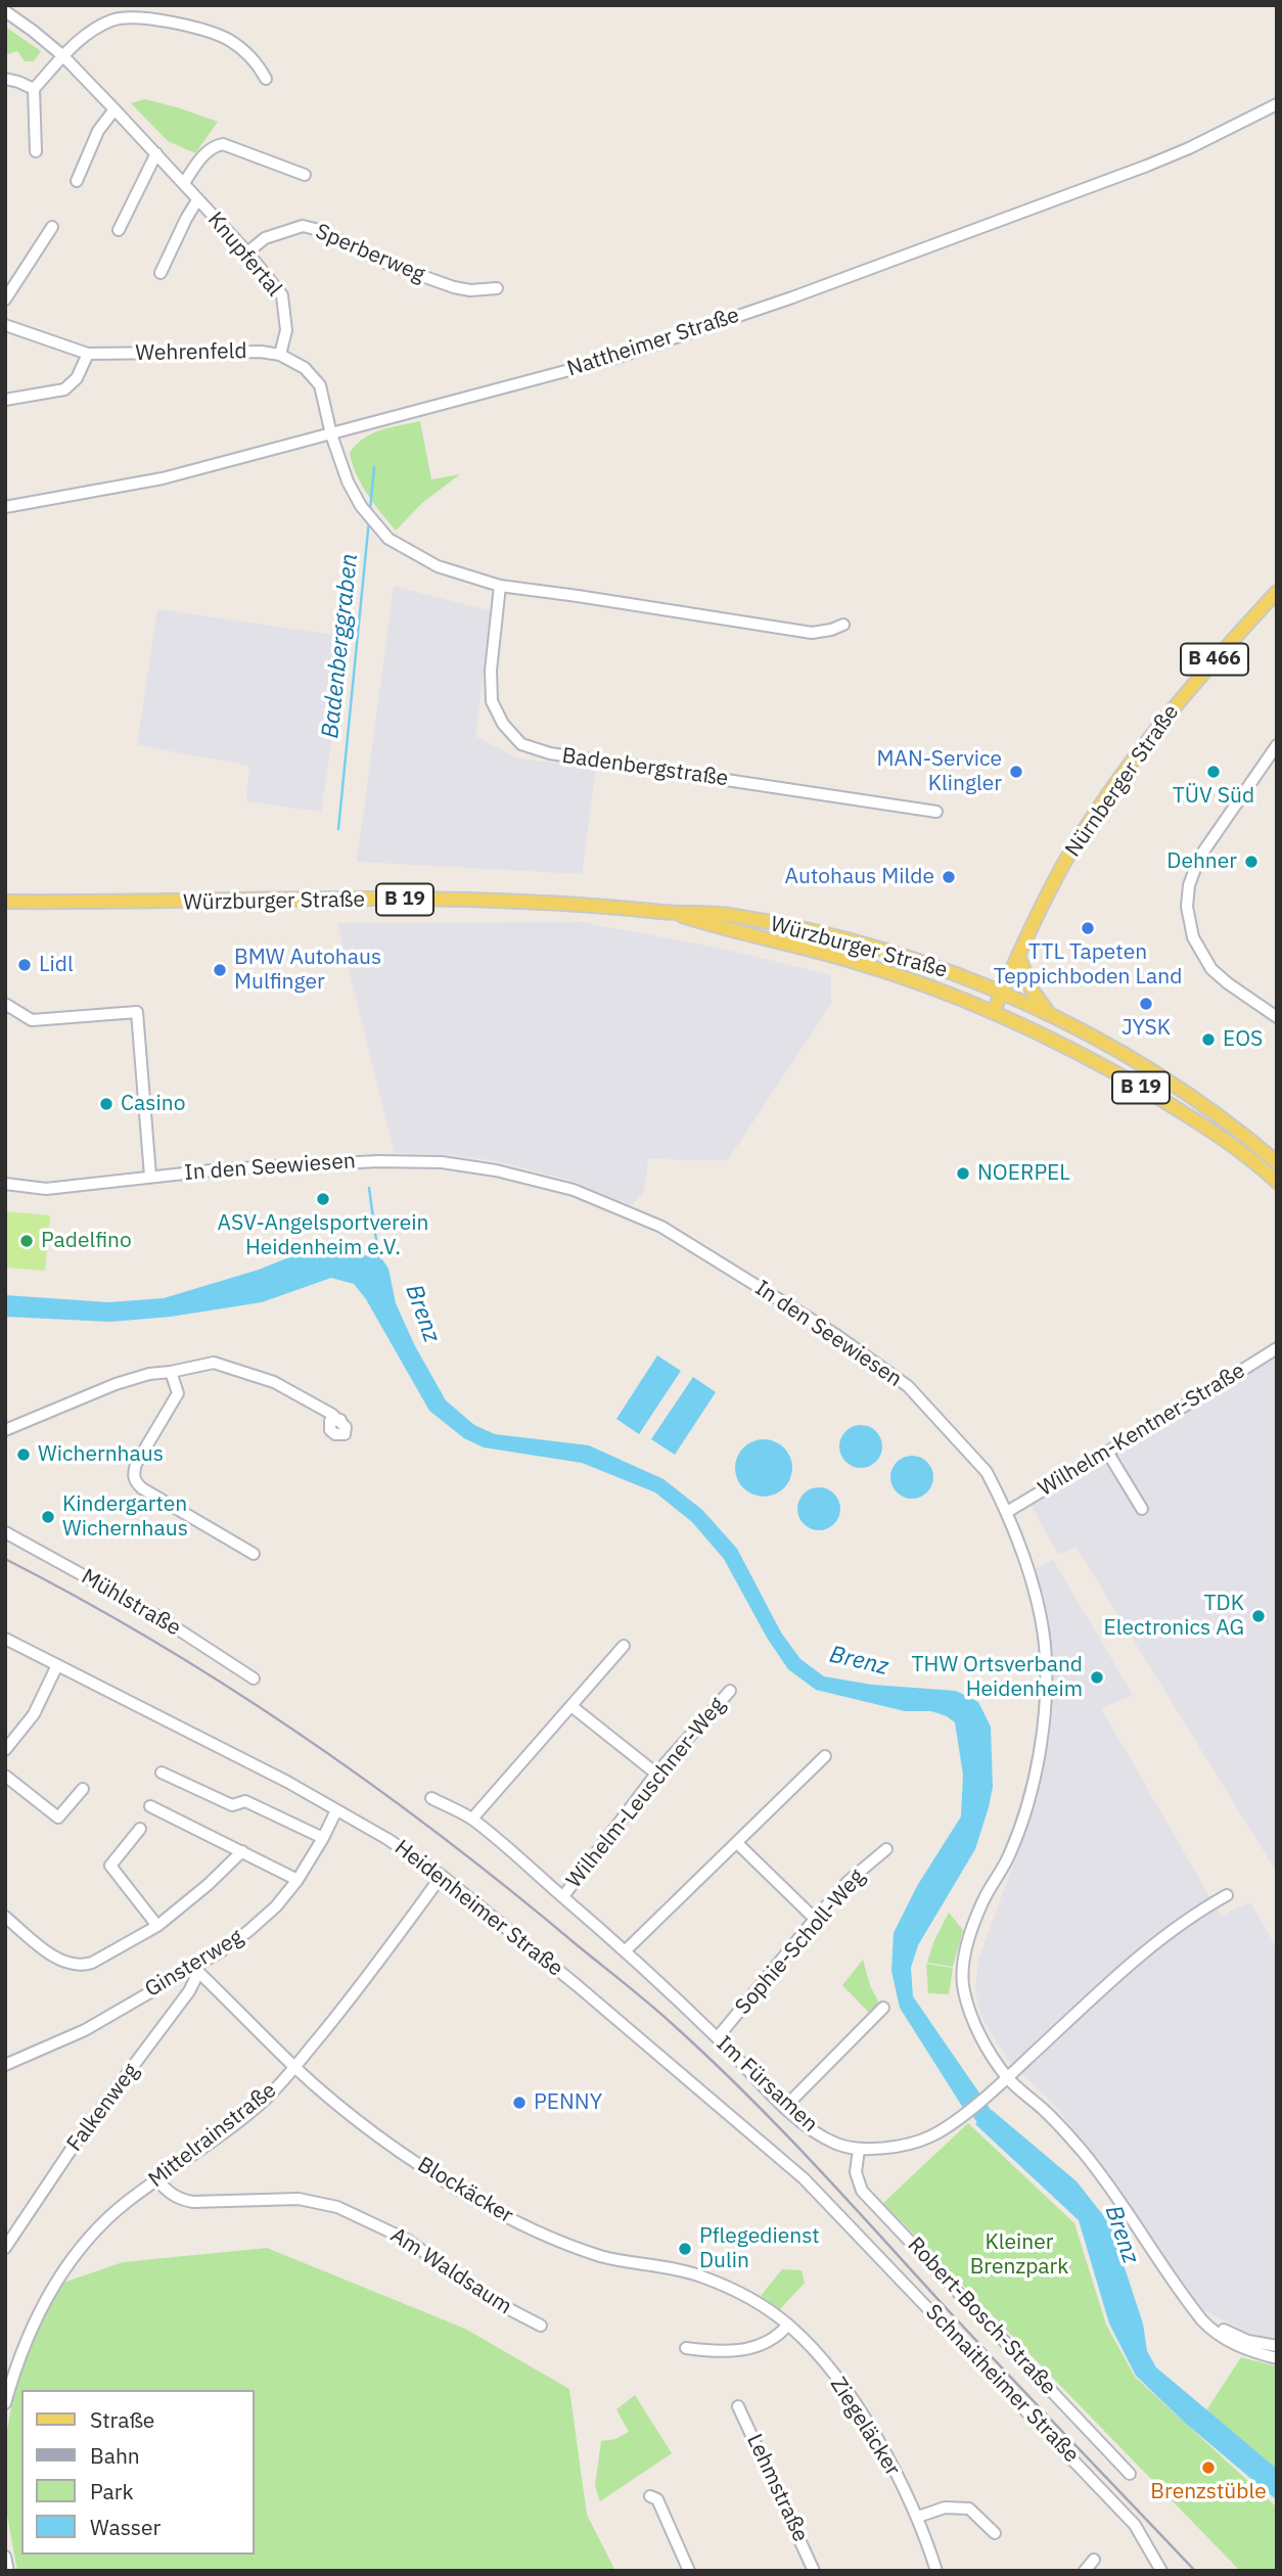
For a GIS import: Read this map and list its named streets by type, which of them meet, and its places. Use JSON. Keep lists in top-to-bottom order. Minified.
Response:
{"streets":{"main road":["B 466","Nürnberger Straße","B 19","Würzburger Straße"],"street":["Sperberweg","Knupfertal","Nattheimer Straße","Wehrenfeld","Badenbergstraße","In den Seewiesen","Wilhelm-Kentner-Straße","Mühlstraße","Wilhelm-Leuschner-Weg","Heidenheimer Straße","Sophie-Scholl-Weg","Ginsterweg","Im Fürsamen","Falkenweg","Mittelrainstraße","Blockäcker","Am Waldsaum","Robert-Bosch-Straße","Schnaitheimer Straße","Ziegeläcker","Lehmstraße"]},"crossings":[["Sperberweg","Knupfertal"],["Knupfertal","Wehrenfeld"],["B 466","Nürnberger Straße"],["B 466","B 19"],["B 466","Würzburger Straße"],["Nürnberger Straße","B 19"],["Nürnberger Straße","Würzburger Straße"],["B 19","Würzburger Straße"],["In den Seewiesen","Wilhelm-Kentner-Straße"],["In den Seewiesen","Im Fürsamen"],["Wilhelm-Leuschner-Weg","Im Fürsamen"],["Heidenheimer Straße","Ginsterweg"],["Heidenheimer Straße","Mittelrainstraße"],["Heidenheimer Straße","Schnaitheimer Straße"],["Sophie-Scholl-Weg","Im Fürsamen"],["Ginsterweg","Falkenweg"],["Ginsterweg","Blockäcker"],["Im Fürsamen","Robert-Bosch-Straße"],["Falkenweg","Blockäcker"],["Mittelrainstraße","Blockäcker"],["Mittelrainstraße","Am Waldsaum"],["Blockäcker","Ziegeläcker"]],"water":["Badenberggraben","Brenz"],"parks":["Kleiner Brenzpark"],"places":["MAN-Service Klingler","TÜV Süd","Dehner","Autohaus Milde","TTL Tapeten Teppichboden Land","Lidl","BMW Autohaus Mulfinger","JYSK","EOS","Casino","NOERPEL","ASV-Angelsportverein Heidenheim e.V.","Padelfino","Wichernhaus","Kindergarten Wichernhaus","TDK Electronics AG","THW Ortsverband Heidenheim","PENNY","Pflegedienst Dulin","Brenzstüble"],"legend":["Straße","Bahn","Park","Wasser"]}
